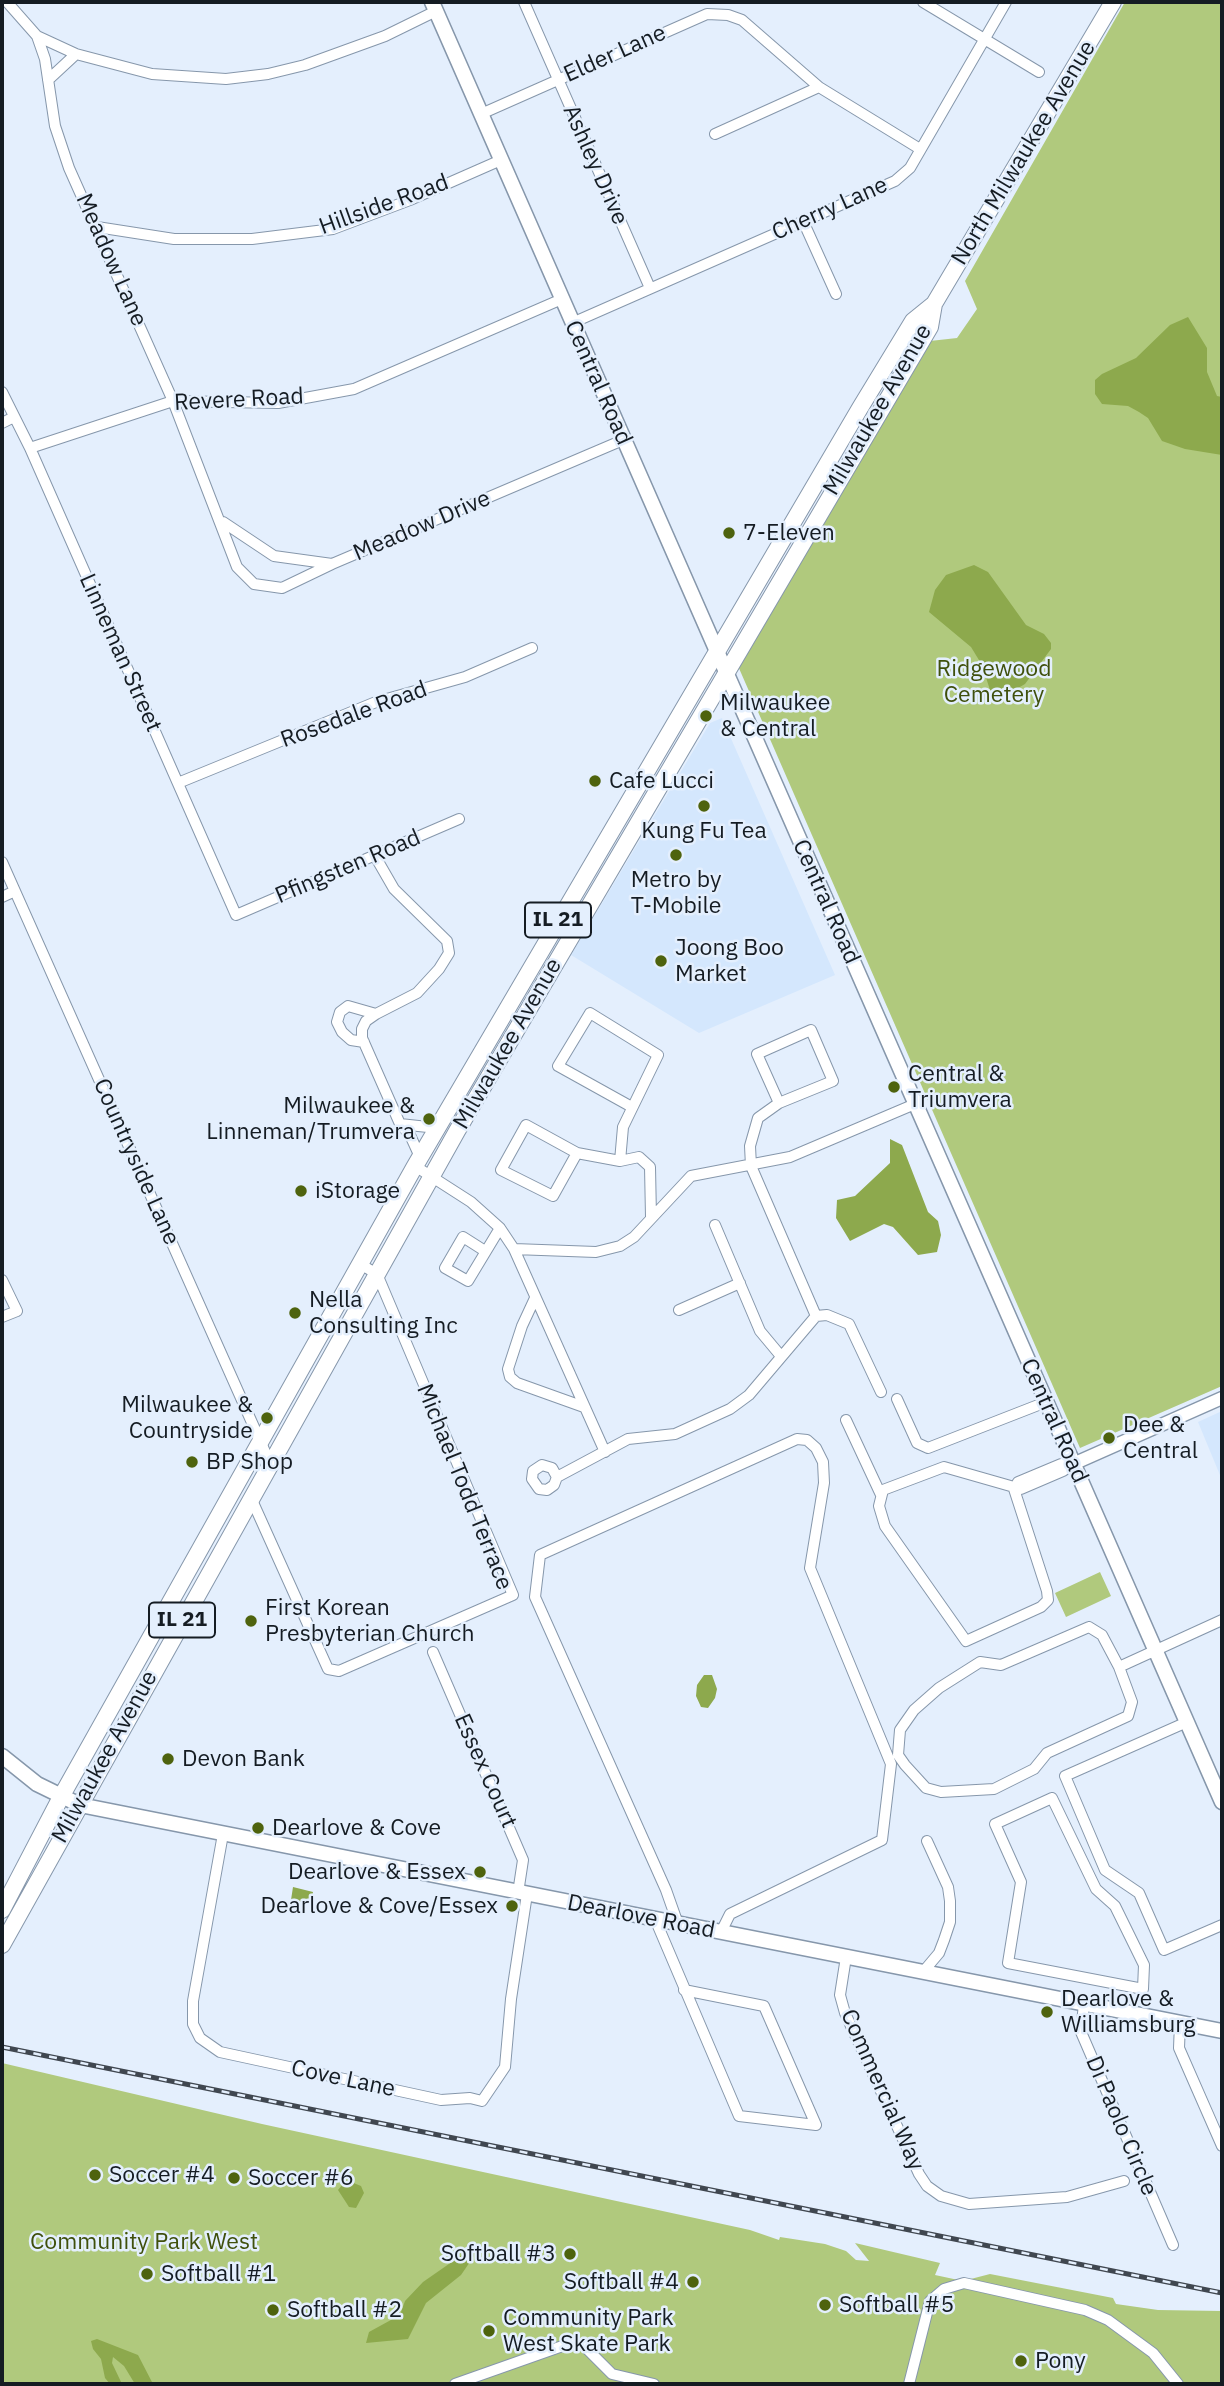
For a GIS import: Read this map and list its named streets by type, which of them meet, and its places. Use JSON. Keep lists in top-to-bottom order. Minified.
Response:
{"streets":{"main road":["North Milwaukee Avenue","Central Road","Milwaukee Avenue","IL 21","Dearlove Road"],"street":["Elder Lane","Ashley Drive","Hillside Road","Cherry Lane","Meadow Lane","Revere Road","Meadow Drive","Linneman Street","Rosedale Road","Pfingsten Road","Countryside Lane","Michael Todd Terrace","Essex Court","Cove Lane","Commercial Way","Di Paolo Circle"]},"crossings":[["Elder Lane","Ashley Drive"],["Elder Lane","Cherry Lane"],["Elder Lane","Central Road"],["North Milwaukee Avenue","Milwaukee Avenue"],["Ashley Drive","Cherry Lane"],["Hillside Road","Meadow Lane"],["Hillside Road","Central Road"],["Cherry Lane","Central Road"],["Meadow Lane","Revere Road"],["Meadow Lane","Meadow Drive"],["Central Road","Revere Road"],["Central Road","Milwaukee Avenue"],["Central Road","Meadow Drive"],["Revere Road","Linneman Street"],["Milwaukee Avenue","Countryside Lane"],["Milwaukee Avenue","Michael Todd Terrace"],["Milwaukee Avenue","Dearlove Road"],["Linneman Street","Rosedale Road"],["Linneman Street","Pfingsten Road"],["Essex Court","Dearlove Road"],["Essex Court","Cove Lane"],["Dearlove Road","Cove Lane"],["Dearlove Road","Commercial Way"],["Dearlove Road","Di Paolo Circle"]],"parks":["Ridgewood Cemetery","Community Park West"],"places":["7-Eleven","Milwaukee & Central","Cafe Lucci","Kung Fu Tea","Metro by T-Mobile","Joong Boo Market","Central & Triumvera","Milwaukee & Linneman/Trumvera","iStorage","Nella Consulting Inc","Milwaukee & Countryside","Dee & Central","BP Shop","First Korean Presbyterian Church","Devon Bank","Dearlove & Cove","Dearlove & Essex","Dearlove & Cove/Essex","Dearlove & Williamsburg","Soccer #4","Soccer #6","Softball #3","Softball #1","Softball #4","Softball #5","Softball #2","Community Park West Skate Park","Pony"]}
